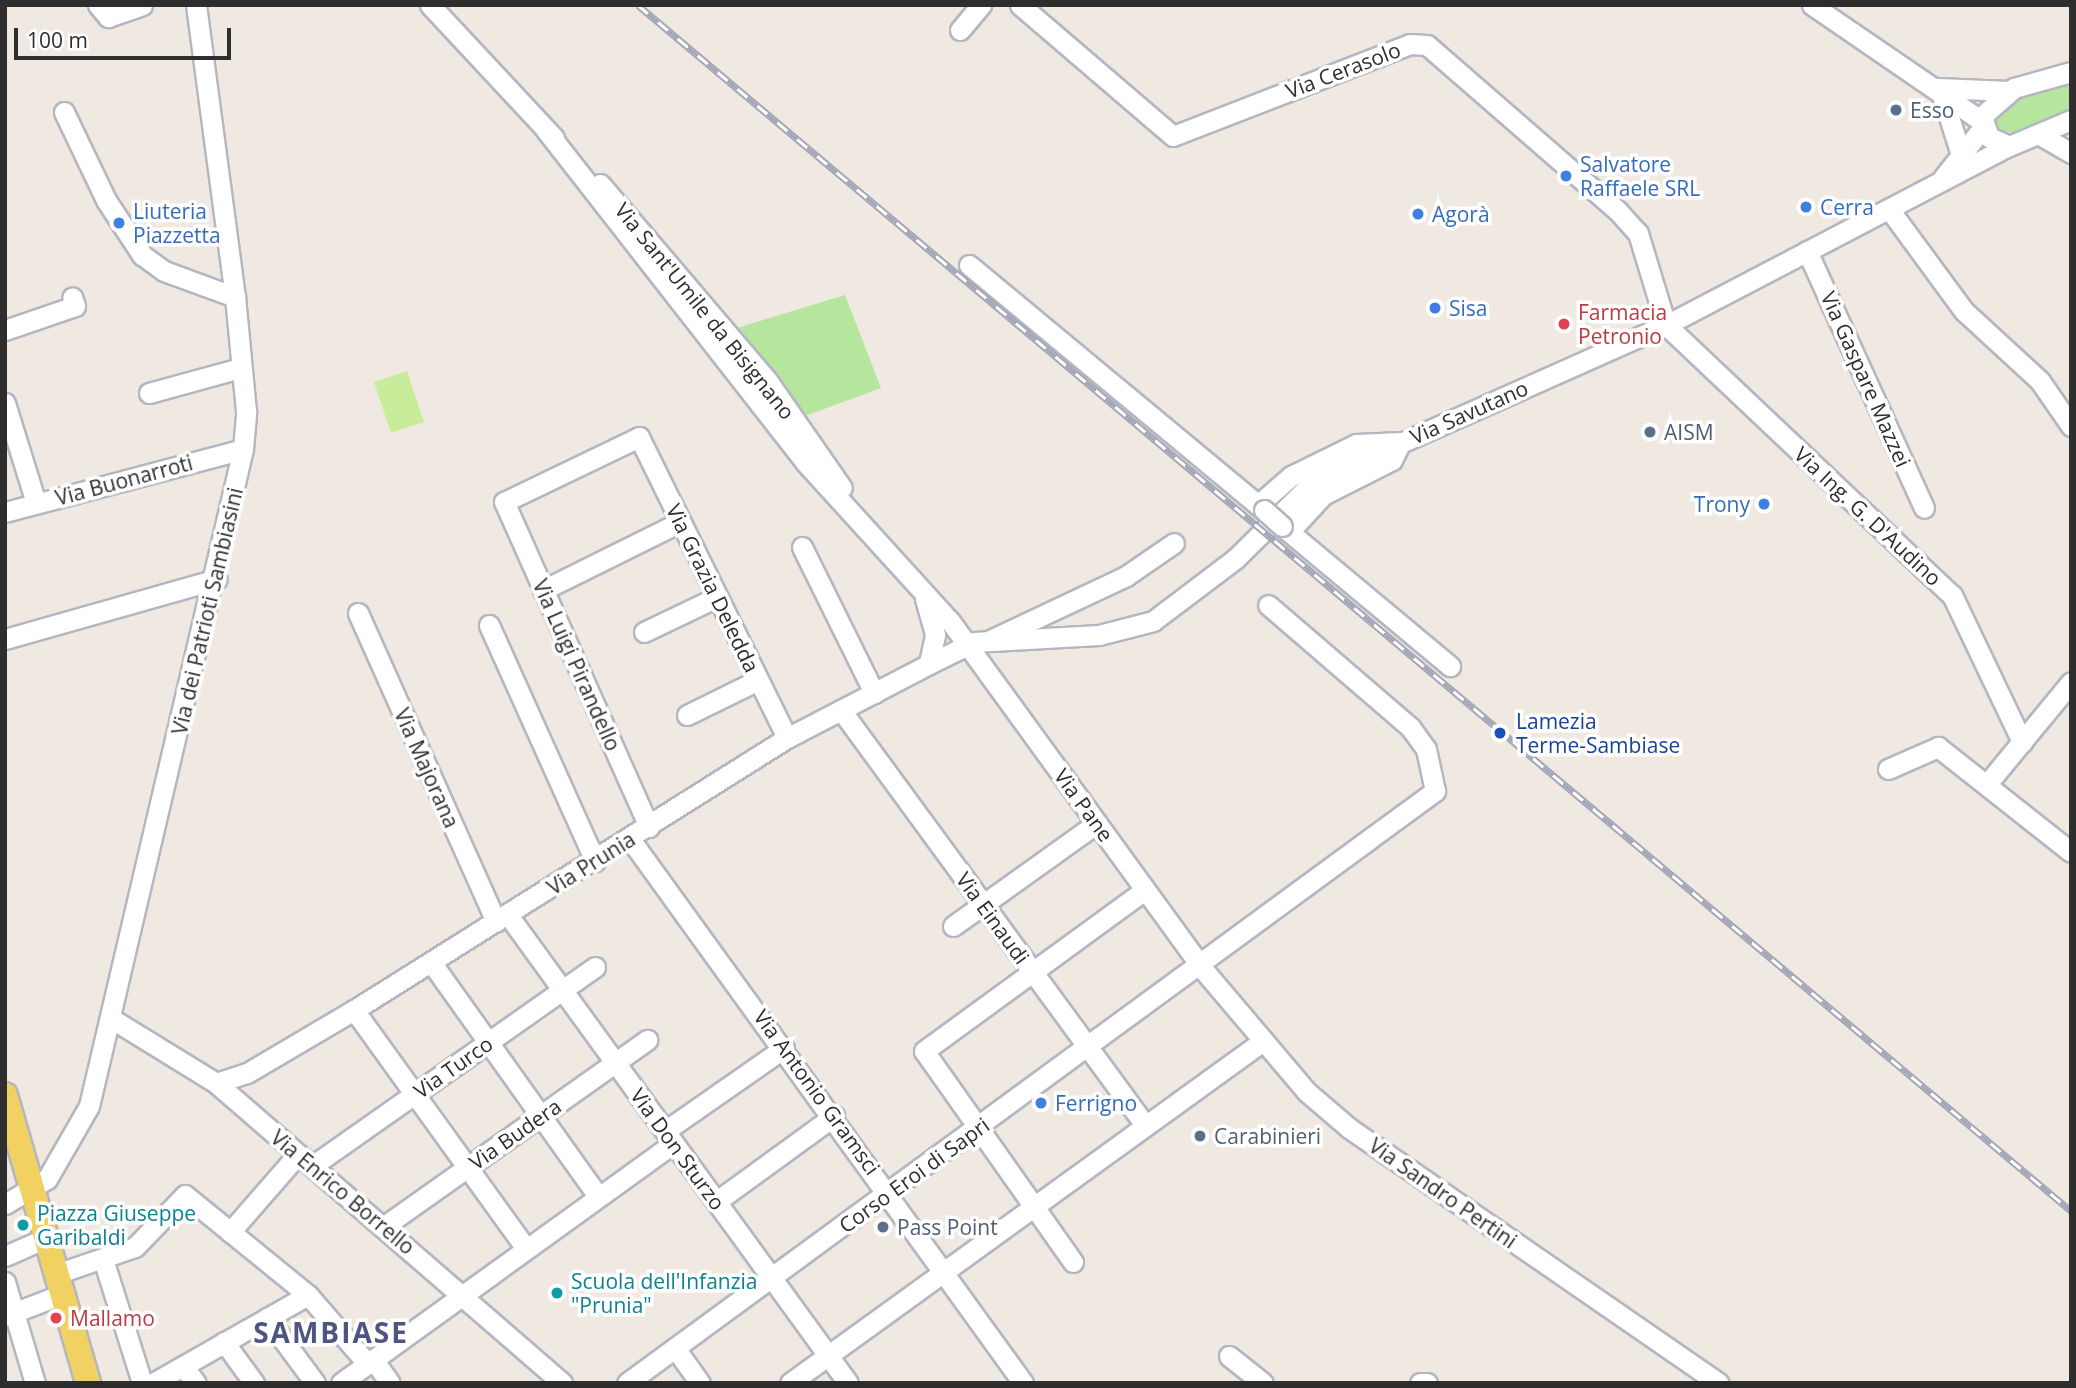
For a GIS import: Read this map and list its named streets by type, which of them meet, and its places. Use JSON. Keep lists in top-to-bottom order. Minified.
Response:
{"streets":{"street":["Via Cerasolo","Via Sant'Umile da Bisignano","Via Gaspare Mazzei","Via Savutano","Via Buonarroti","Via Ing. G. D'Audino","Via Grazia Deledda","Via dei Patrioti Sambiasini","Via Luigi Pirandello","Via Majorana","Via Pane","Via Prunia","Via Einaudi","Via Turco","Via Antonio Gramsci","Via Budera","Via Don Sturzo","Corso Eroi di Sapri","Via Enrico Borrello","Via Sandro Pertini"]},"crossings":[["Via Cerasolo","Via Savutano"],["Via Cerasolo","Via Ing. G. D'Audino"],["Via Sant'Umile da Bisignano","Via Pane"],["Via Gaspare Mazzei","Via Savutano"],["Via Savutano","Via Ing. G. D'Audino"],["Via Savutano","Via Prunia"],["Via Buonarroti","Via dei Patrioti Sambiasini"],["Via Grazia Deledda","Via Luigi Pirandello"],["Via Grazia Deledda","Via Prunia"],["Via dei Patrioti Sambiasini","Via Enrico Borrello"],["Via Luigi Pirandello","Via Prunia"],["Via Majorana","Via Prunia"],["Via Majorana","Via Don Sturzo"],["Via Pane","Via Prunia"],["Via Pane","Corso Eroi di Sapri"],["Via Pane","Via Sandro Pertini"],["Via Prunia","Via Einaudi"],["Via Prunia","Via Antonio Gramsci"],["Via Prunia","Via Don Sturzo"],["Via Prunia","Via Enrico Borrello"],["Via Einaudi","Corso Eroi di Sapri"],["Via Turco","Via Don Sturzo"],["Via Turco","Via Enrico Borrello"],["Via Antonio Gramsci","Corso Eroi di Sapri"],["Via Budera","Via Don Sturzo"],["Via Budera","Via Enrico Borrello"],["Via Don Sturzo","Corso Eroi di Sapri"],["Corso Eroi di Sapri","Via Sandro Pertini"]],"districts":["SAMBIASE"],"places":["Esso","Salvatore Raffaele SRL","Cerra","Agorà","Liuteria Piazzetta","Sisa","Farmacia Petronio","AISM","Trony","Lamezia Terme-Sambiase","Ferrigno","Carabinieri","Piazza Giuseppe Garibaldi","Pass Point","Scuola dell'Infanzia \"Prunia\"","Mallamo"],"scale_bar":"100 m"}
